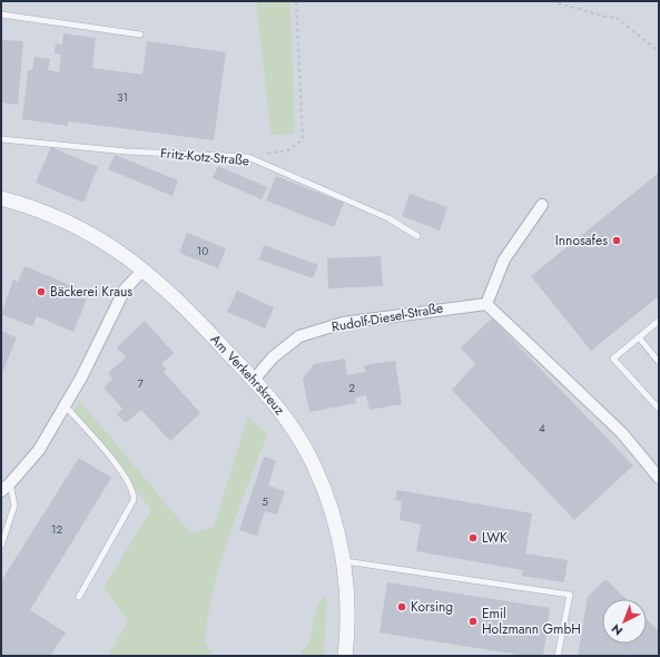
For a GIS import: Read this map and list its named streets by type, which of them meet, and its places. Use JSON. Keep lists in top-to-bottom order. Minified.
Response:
{"streets":{"street":["Rudolf-Diesel-Straße","Am Verkehrskreuz"],"lane":["Fritz-Kotz-Straße"]},"crossings":[["Rudolf-Diesel-Straße","Am Verkehrskreuz"]],"places":["Innosafes","Bäckerei Kraus","LWK","Korsing","Emil Holzmann GmbH"],"house_numbers":["31","10","7","2","4","5","12"],"north":"bottom left"}
